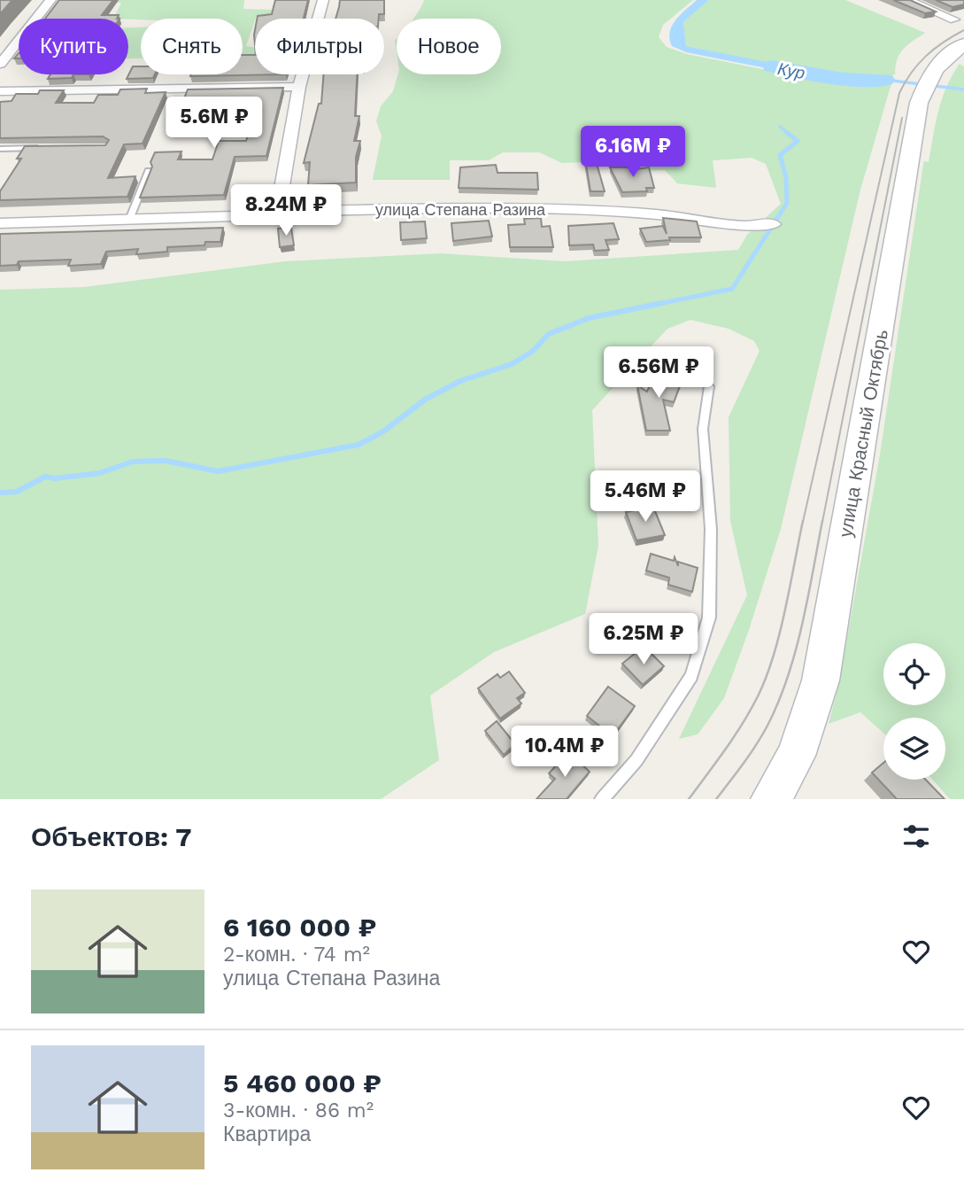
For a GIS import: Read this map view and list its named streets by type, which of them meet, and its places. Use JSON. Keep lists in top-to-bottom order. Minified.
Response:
{"streets":{"main road":["улица Красный Октябрь"],"street":["улица Степана Разина"]},"water":["Кур"],"page":{"chip":["Купить","Снять","Фильтры","Новое"],"price":["5.6M ₽","6.16M ₽","8.24M ₽","6.56M ₽","5.46M ₽","6.25M ₽","10.4M ₽"],"heading":"Объектов: 7","list":[{"name":"6 160 000 ₽","note":"2-комн. · 74 m² · улица Степана Разина"},{"name":"5 460 000 ₽","note":"3-комн. · 86 m² · Квартира"}]}}
